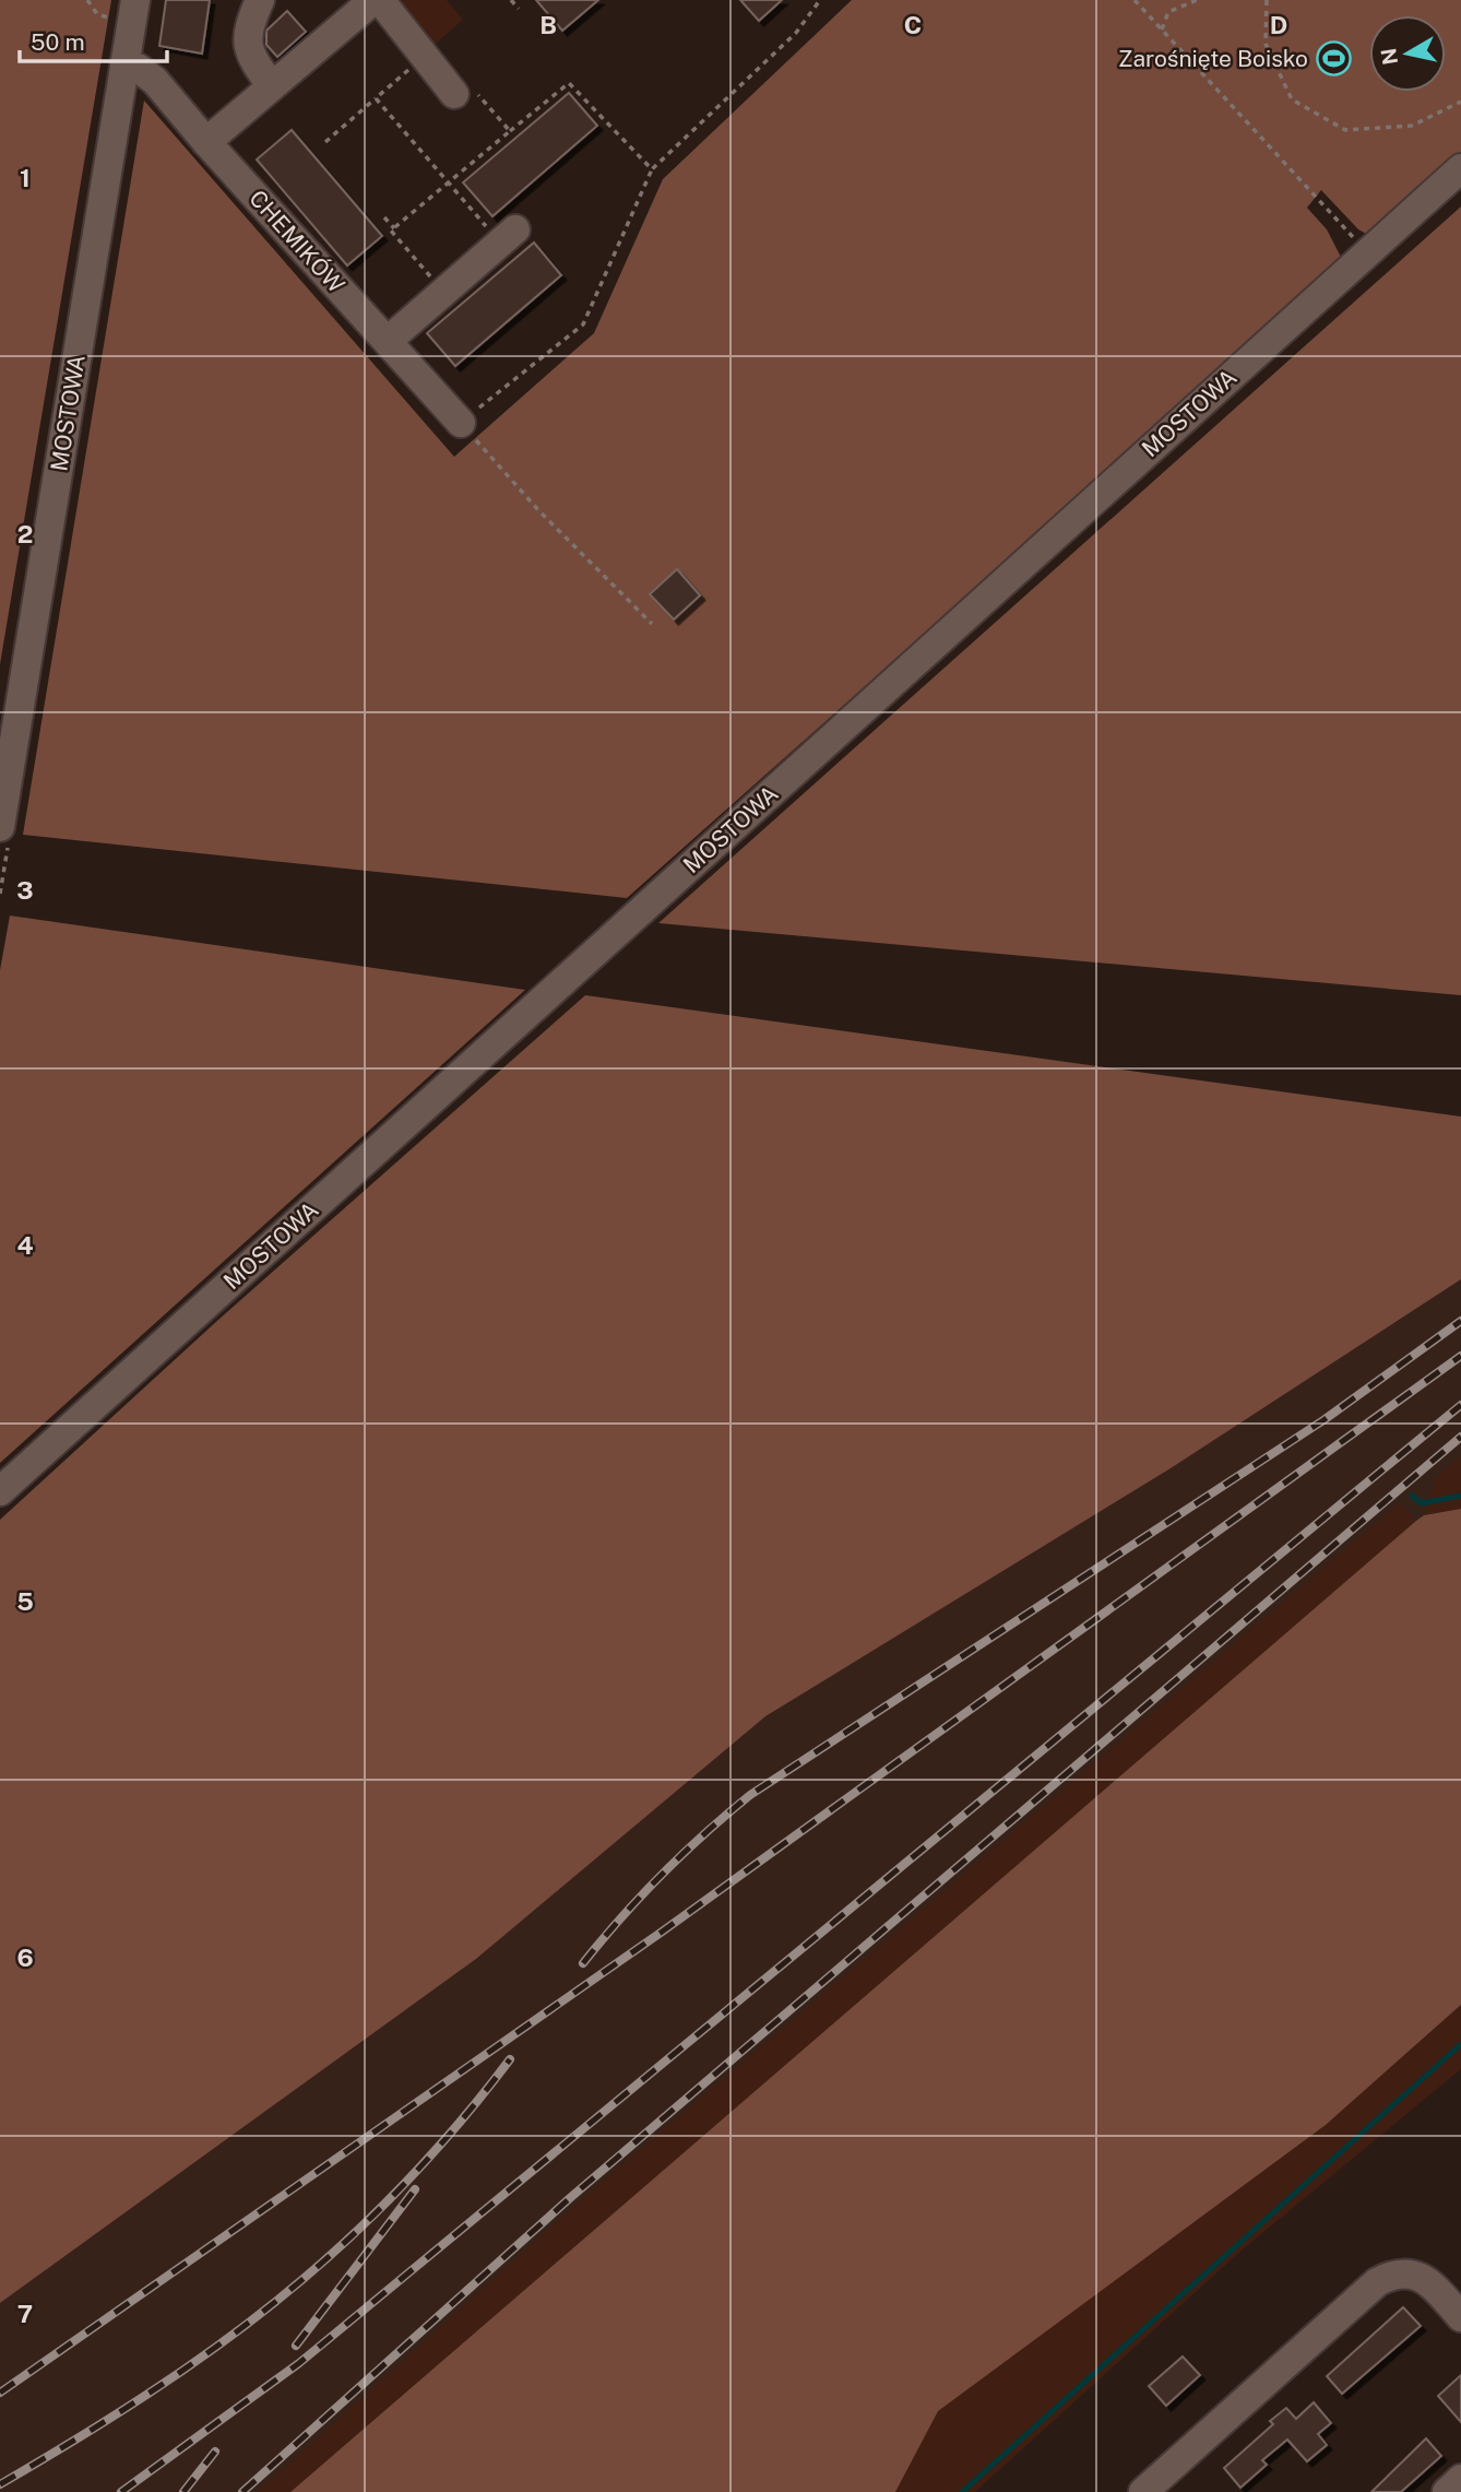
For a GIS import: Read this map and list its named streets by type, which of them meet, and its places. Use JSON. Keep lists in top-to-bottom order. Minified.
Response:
{"streets":{"street":["CHEMIKÓW","MOSTOWA"]},"crossings":[["CHEMIKÓW","MOSTOWA"]],"places":{"sports":["Zarośnięte Boisko"]},"scale_bar":"50 m","north":"left","grid":{"columns":["B","C","D"],"rows":["1","2","3","4","5","6","7"]}}
